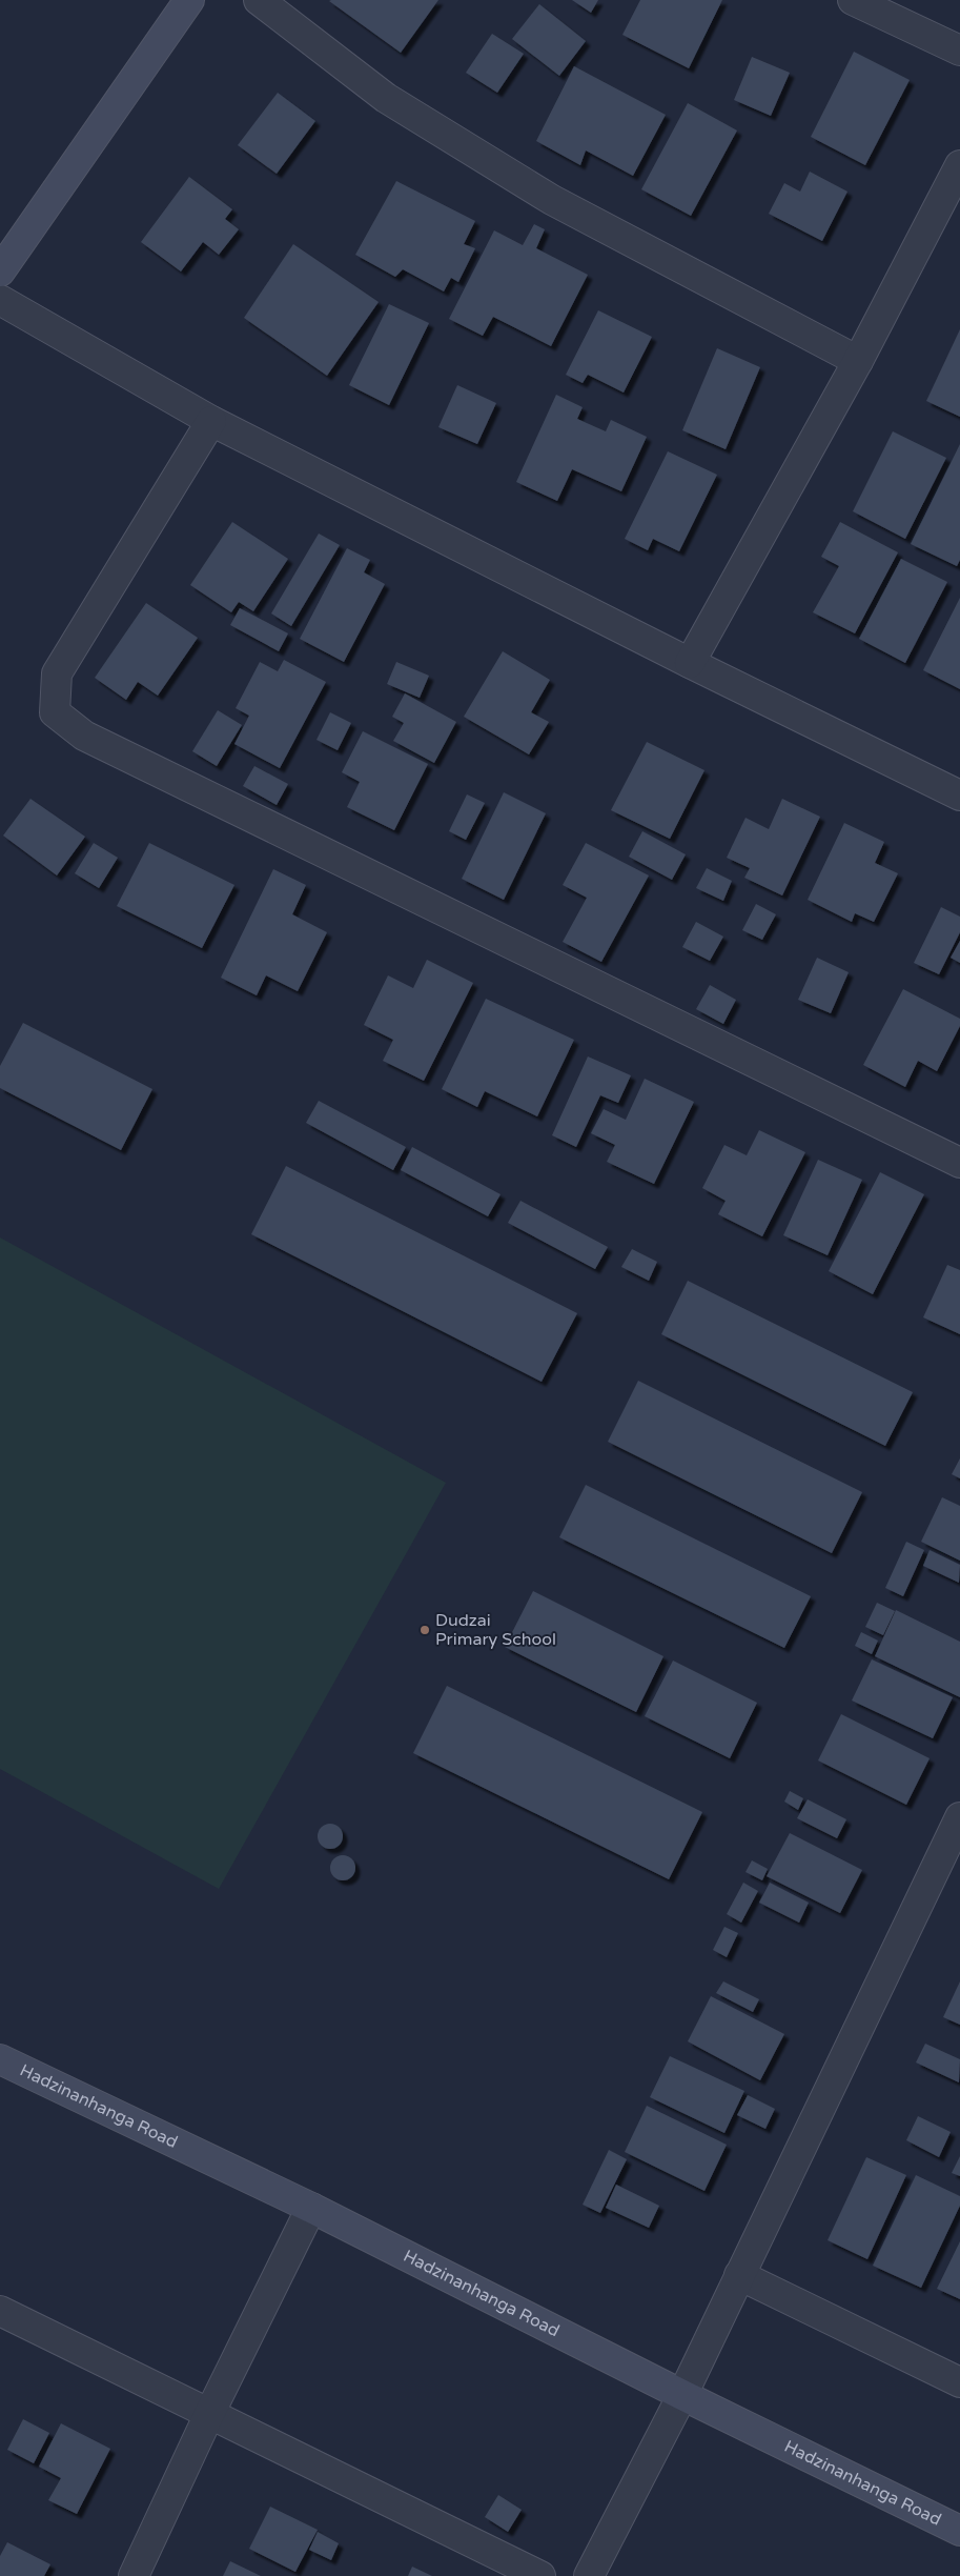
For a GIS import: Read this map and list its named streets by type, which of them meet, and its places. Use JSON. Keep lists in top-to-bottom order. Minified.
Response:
{"streets":{"street":["Hadzinanhanga Road"]},"places":["Dudzai Primary School"]}
